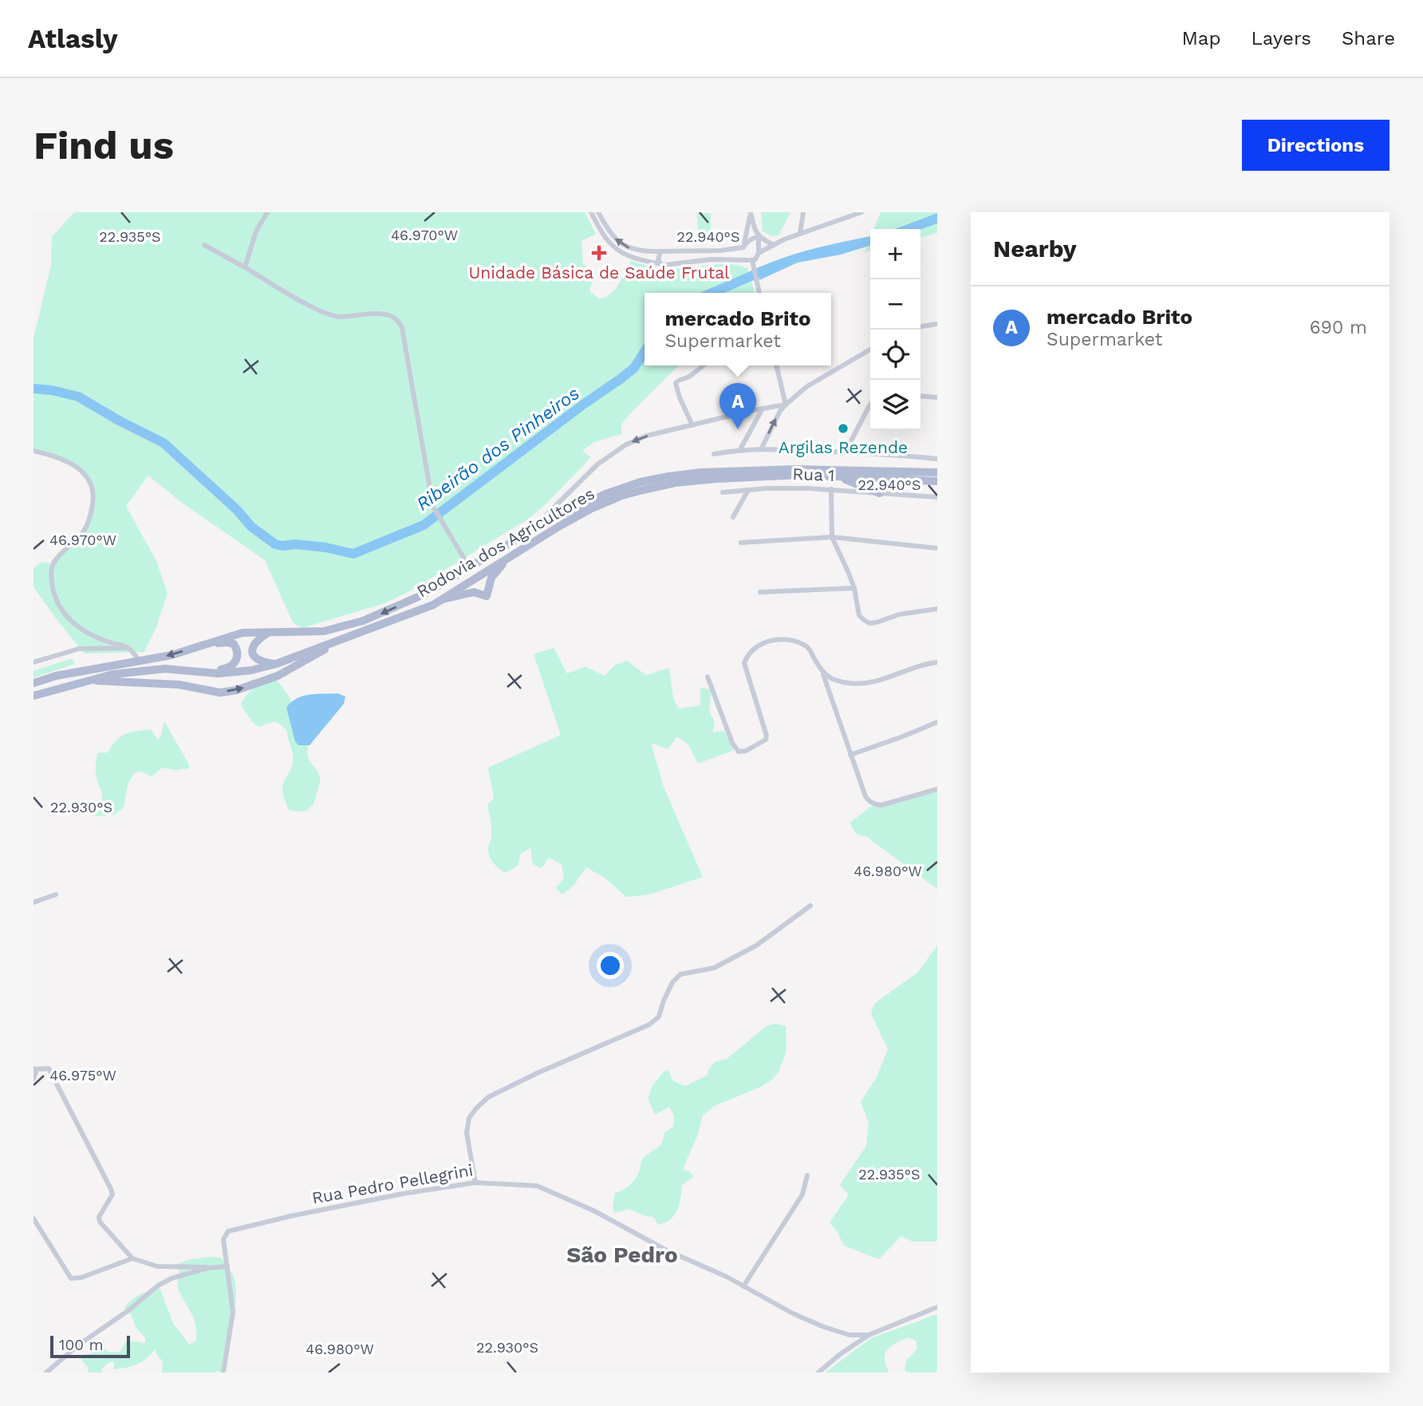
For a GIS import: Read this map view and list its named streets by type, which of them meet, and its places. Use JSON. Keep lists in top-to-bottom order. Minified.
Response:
{"streets":{"main road":["Rodovia dos Agricultores"],"street":["Rua 1","Rua Pedro Pellegrini"]},"districts":["São Pedro"],"water":["Ribeirão dos Pinheiros"],"places":{"health":["Unidade Básica de Saúde Frutal"],"other":["Argilas Rezende"]},"scale_bar":"100 m","page":{"header":"Atlasly","nav":["Map","Layers","Share"],"buttons":"Directions","title":"Find us","heading":"Nearby","map_buttons":["+","−"],"list":[{"mark":"A","name":"mercado Brito","note":"Supermarket","value":"690 m"}],"popup":["mercado Brito","Supermarket"],"pins":"A","scale":"100 m"},"coordinates":["46.970°W","22.935°S","22.940°S","22.930°S","46.980°W","46.975°W"]}
